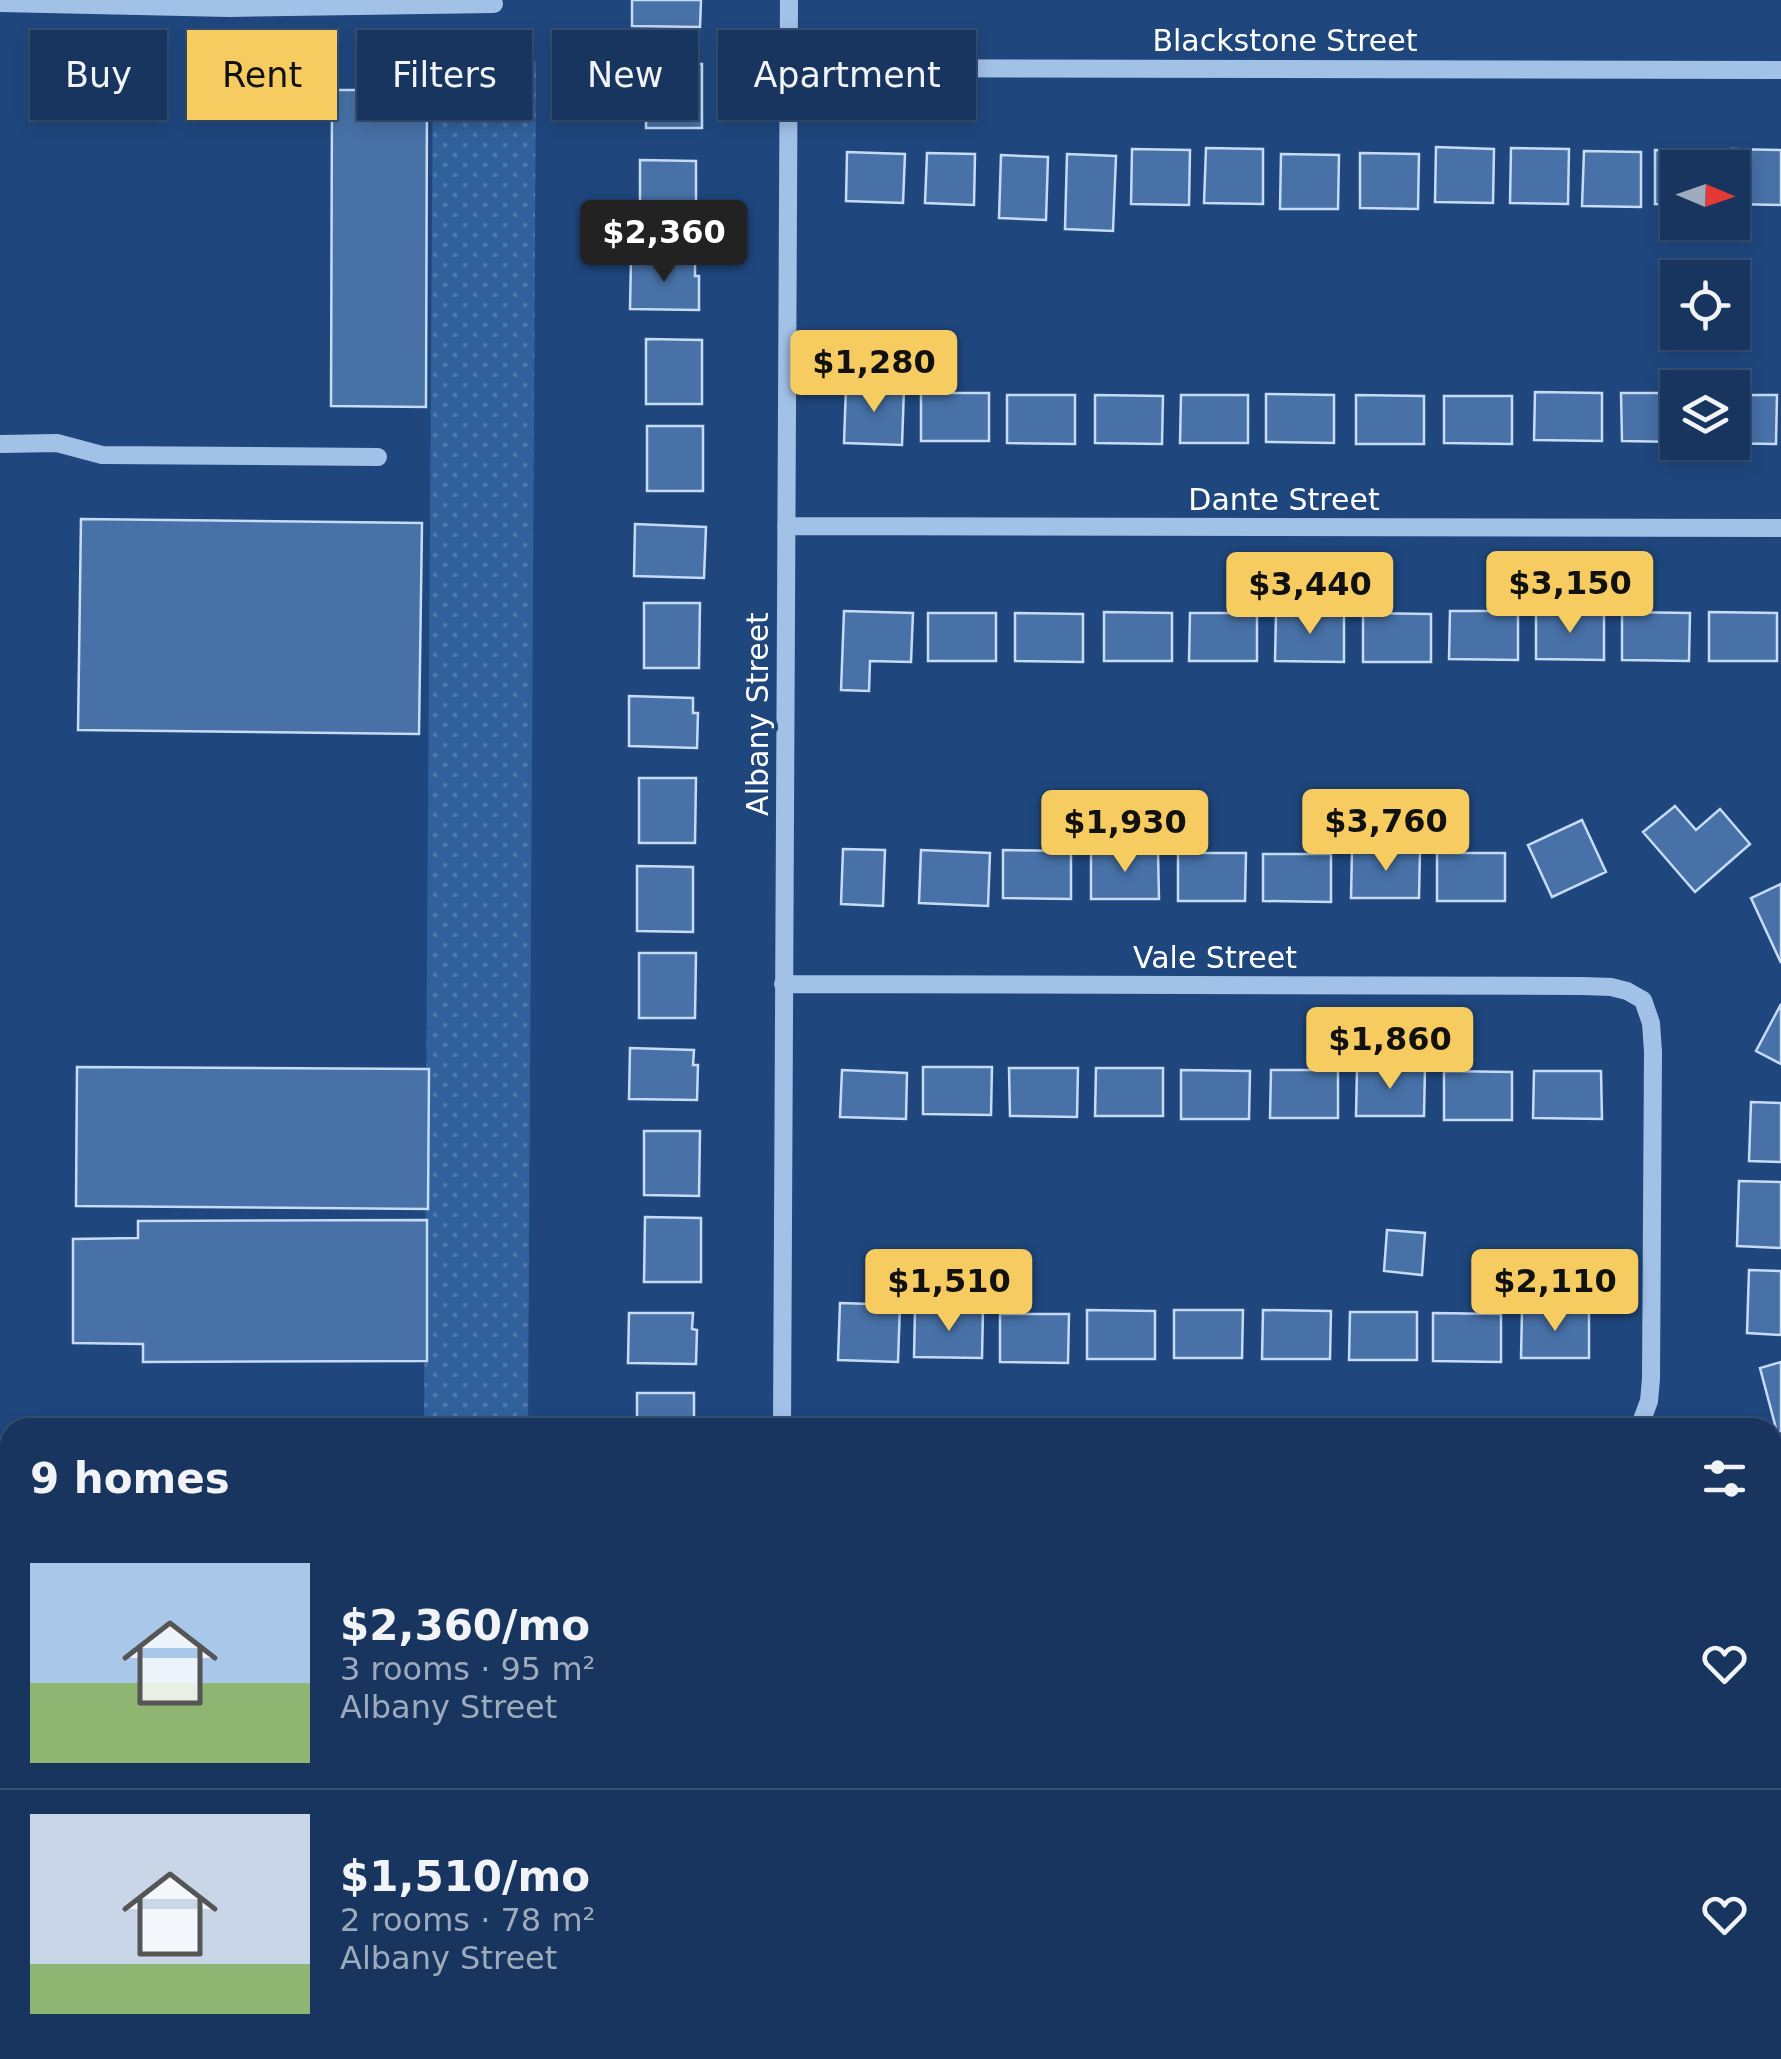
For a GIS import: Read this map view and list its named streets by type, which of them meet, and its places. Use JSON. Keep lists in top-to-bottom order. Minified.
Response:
{"streets":{"street":["Blackstone Street","Dante Street","Albany Street","Vale Street"]},"crossings":[["Dante Street","Albany Street"],["Albany Street","Vale Street"]],"north":"right","page":{"chip":["Buy","Rent","Filters","New","Apartment"],"price":["$2,360","$1,280","$3,150","$3,440","$3,760","$1,930","$1,860","$1,510","$2,110"],"heading":"9 homes","list":[{"name":"$2,360/mo","note":"3 rooms · 95 m² · Albany Street"},{"name":"$1,510/mo","note":"2 rooms · 78 m² · Albany Street"}]}}
